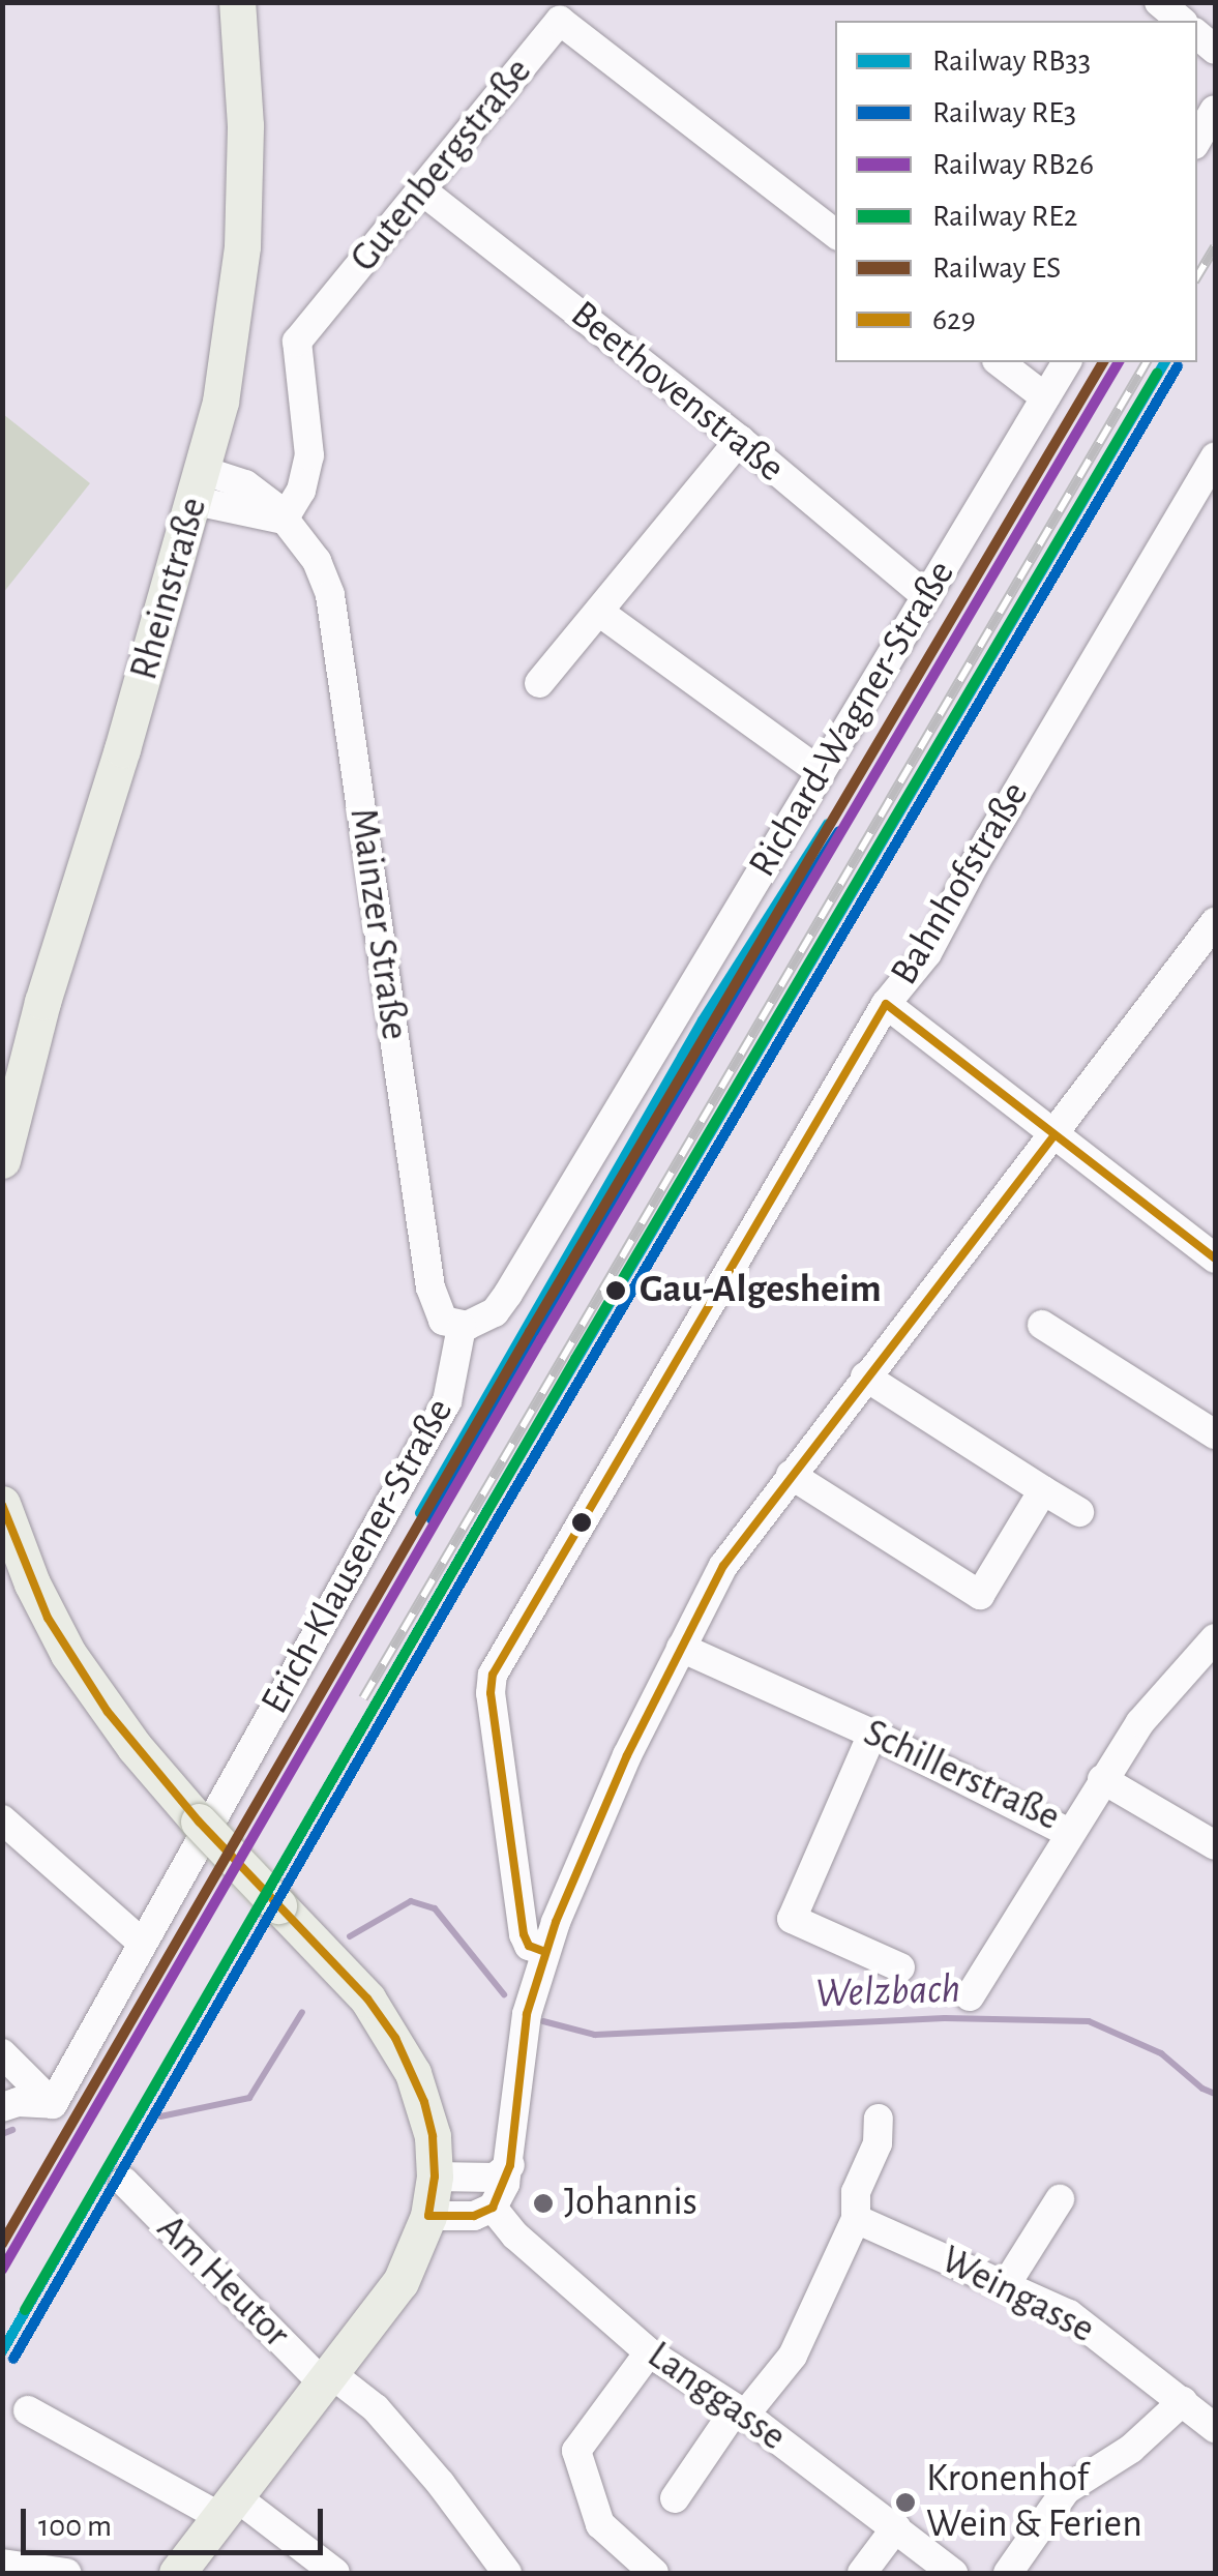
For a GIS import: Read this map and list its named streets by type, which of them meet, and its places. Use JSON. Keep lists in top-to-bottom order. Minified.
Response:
{"streets":{"main road":["Rheinstraße"],"street":["Gutenbergstraße","Beethovenstraße","Richard-Wagner-Straße","Bahnhofstraße","Mainzer Straße","Erich-Klausener-Straße","Schillerstraße","Am Heutor","Weingasse","Langgasse"]},"crossings":[["Gutenbergstraße","Beethovenstraße"],["Gutenbergstraße","Mainzer Straße"],["Beethovenstraße","Richard-Wagner-Straße"],["Rheinstraße","Mainzer Straße"],["Richard-Wagner-Straße","Mainzer Straße"],["Richard-Wagner-Straße","Erich-Klausener-Straße"],["Mainzer Straße","Erich-Klausener-Straße"]],"water":["Welzbach"],"places":["Gau-Algesheim","Johannis","Kronenhof Wein & Ferien"],"lines":["rail line RB33","rail line RB26","rail line ES","rail line RE3","rail line RE2","transit line 629"],"legend":["Railway RB33","Railway RE3","Railway RB26","Railway RE2","Railway ES","629"],"scale_bar":"100 m"}
